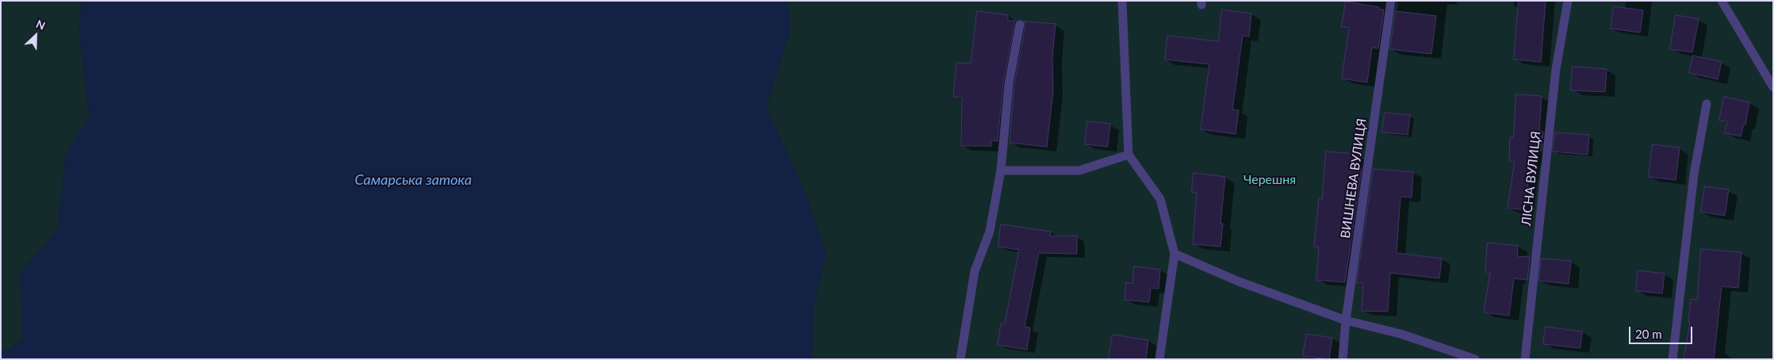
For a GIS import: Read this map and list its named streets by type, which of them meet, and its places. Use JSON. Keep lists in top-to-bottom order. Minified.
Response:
{"streets":{"lane":["ВИШНЕВА ВУЛИЦЯ","ЛІСНА ВУЛИЦЯ"]},"water":["Самарська затока"],"parks":["Черешня"],"scale_bar":"20 m","north":"top right"}
